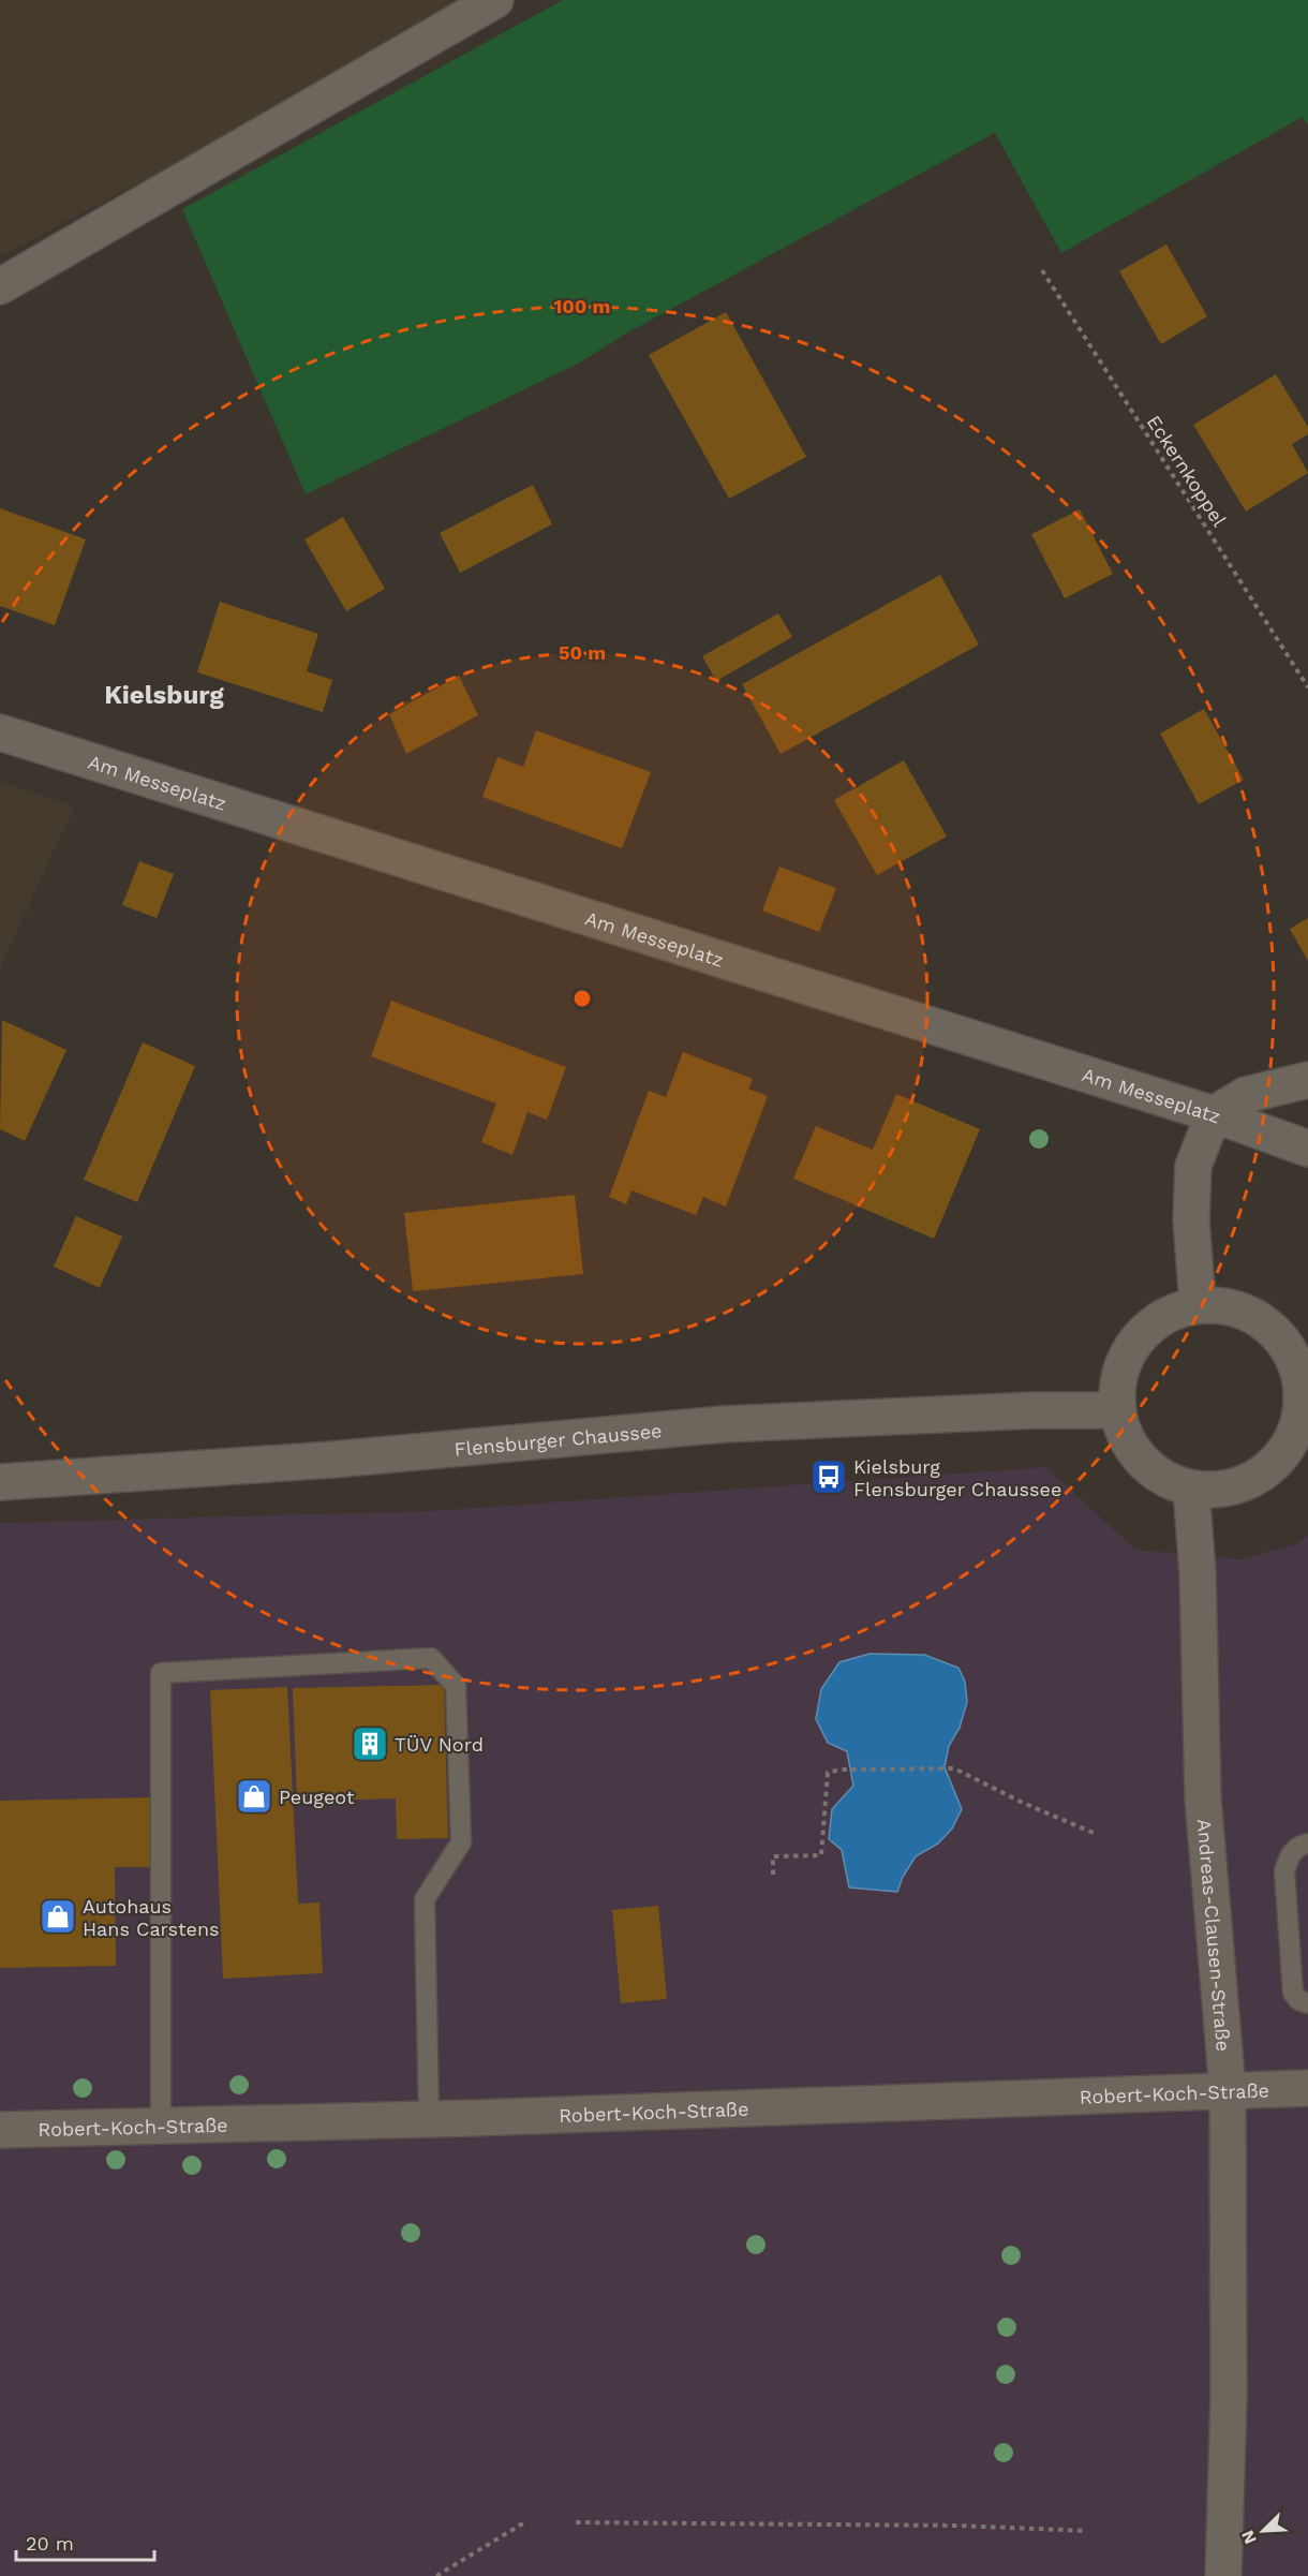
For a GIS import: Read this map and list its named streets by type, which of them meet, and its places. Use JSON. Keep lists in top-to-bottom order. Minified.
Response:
{"streets":{"street":["Am Messeplatz","Flensburger Chaussee","Andreas-Clausen-Straße","Robert-Koch-Straße"],"path":["Eckernkoppel"]},"crossings":[["Flensburger Chaussee","Andreas-Clausen-Straße"],["Andreas-Clausen-Straße","Robert-Koch-Straße"]],"districts":["Kielsburg"],"places":{"bus stop":["Kielsburg Flensburger Chaussee"],"building":["TÜV Nord"],"shop":["Peugeot","Autohaus Hans Carstens"]},"scale_bar":"20 m","north":"bottom left","rings":["100 m","50 m"]}
